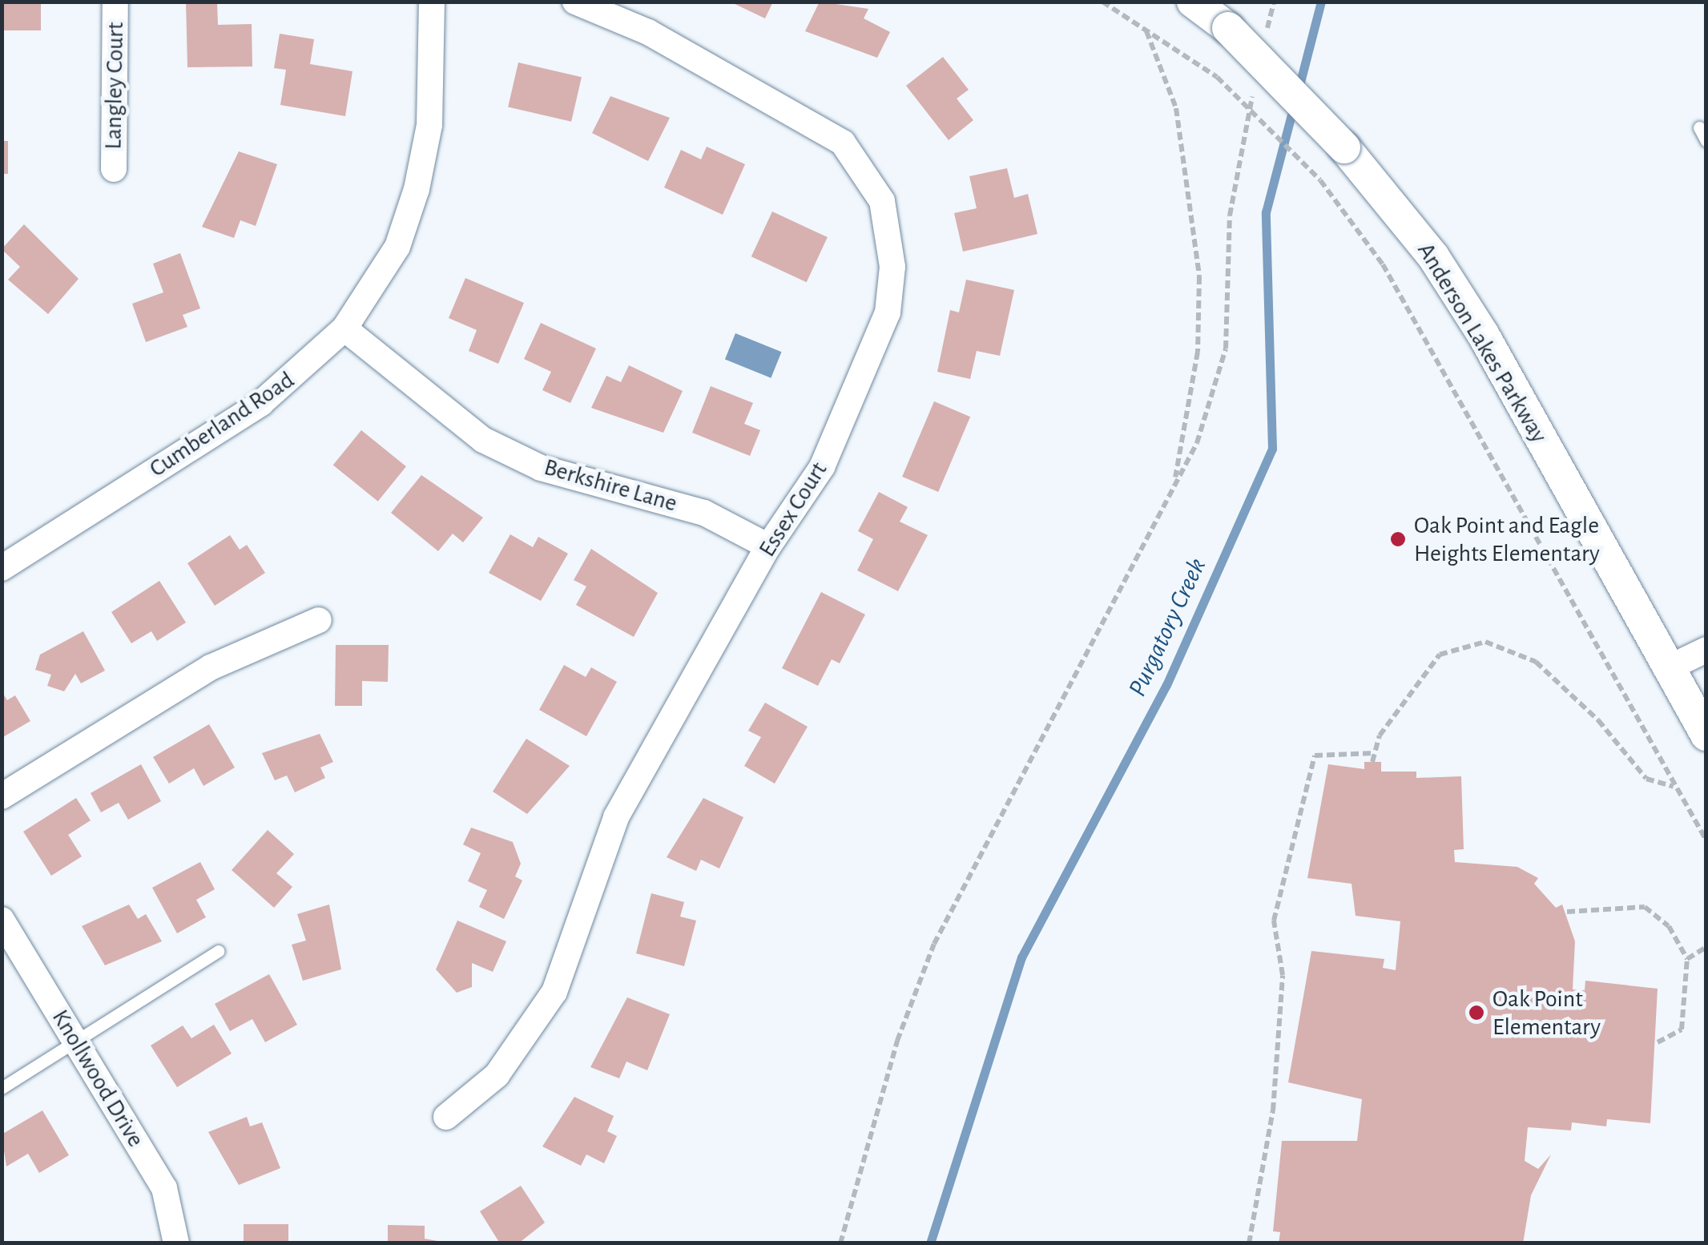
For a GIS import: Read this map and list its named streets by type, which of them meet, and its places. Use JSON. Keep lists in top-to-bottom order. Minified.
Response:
{"streets":{"street":["Langley Court","Anderson Lakes Parkway","Cumberland Road","Berkshire Lane","Essex Court","Knollwood Drive"]},"crossings":[["Cumberland Road","Berkshire Lane"],["Berkshire Lane","Essex Court"]],"water":["Purgatory Creek"],"places":["Oak Point and Eagle Heights Elementary","Oak Point Elementary"]}
